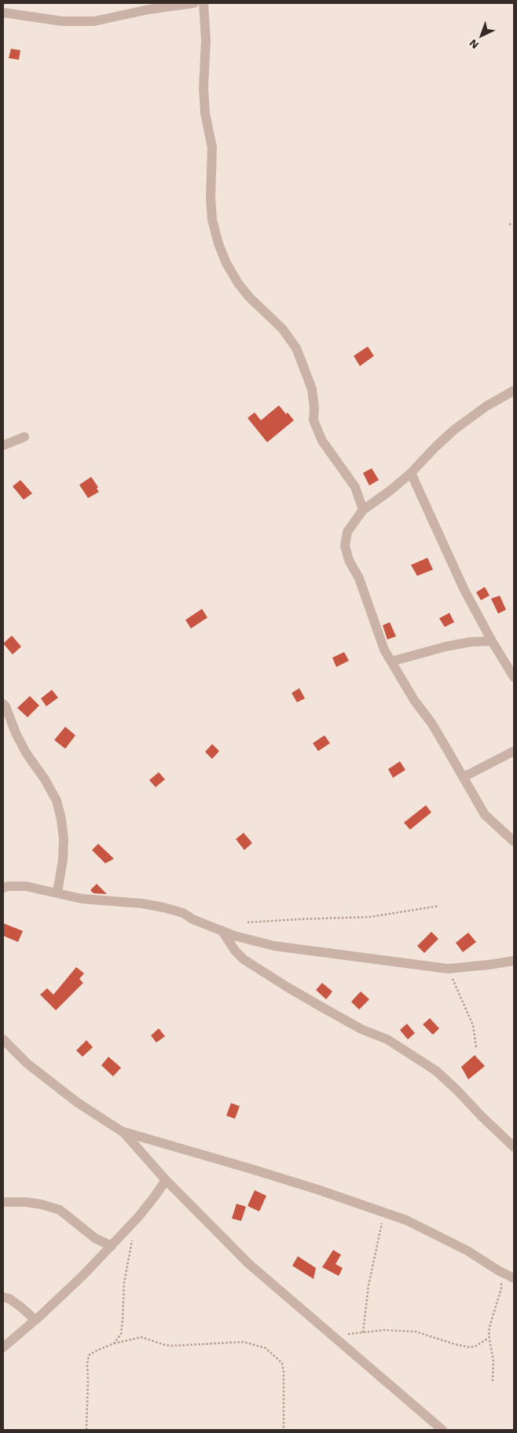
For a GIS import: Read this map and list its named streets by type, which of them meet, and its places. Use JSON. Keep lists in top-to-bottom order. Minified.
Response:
{"north":"bottom left"}
